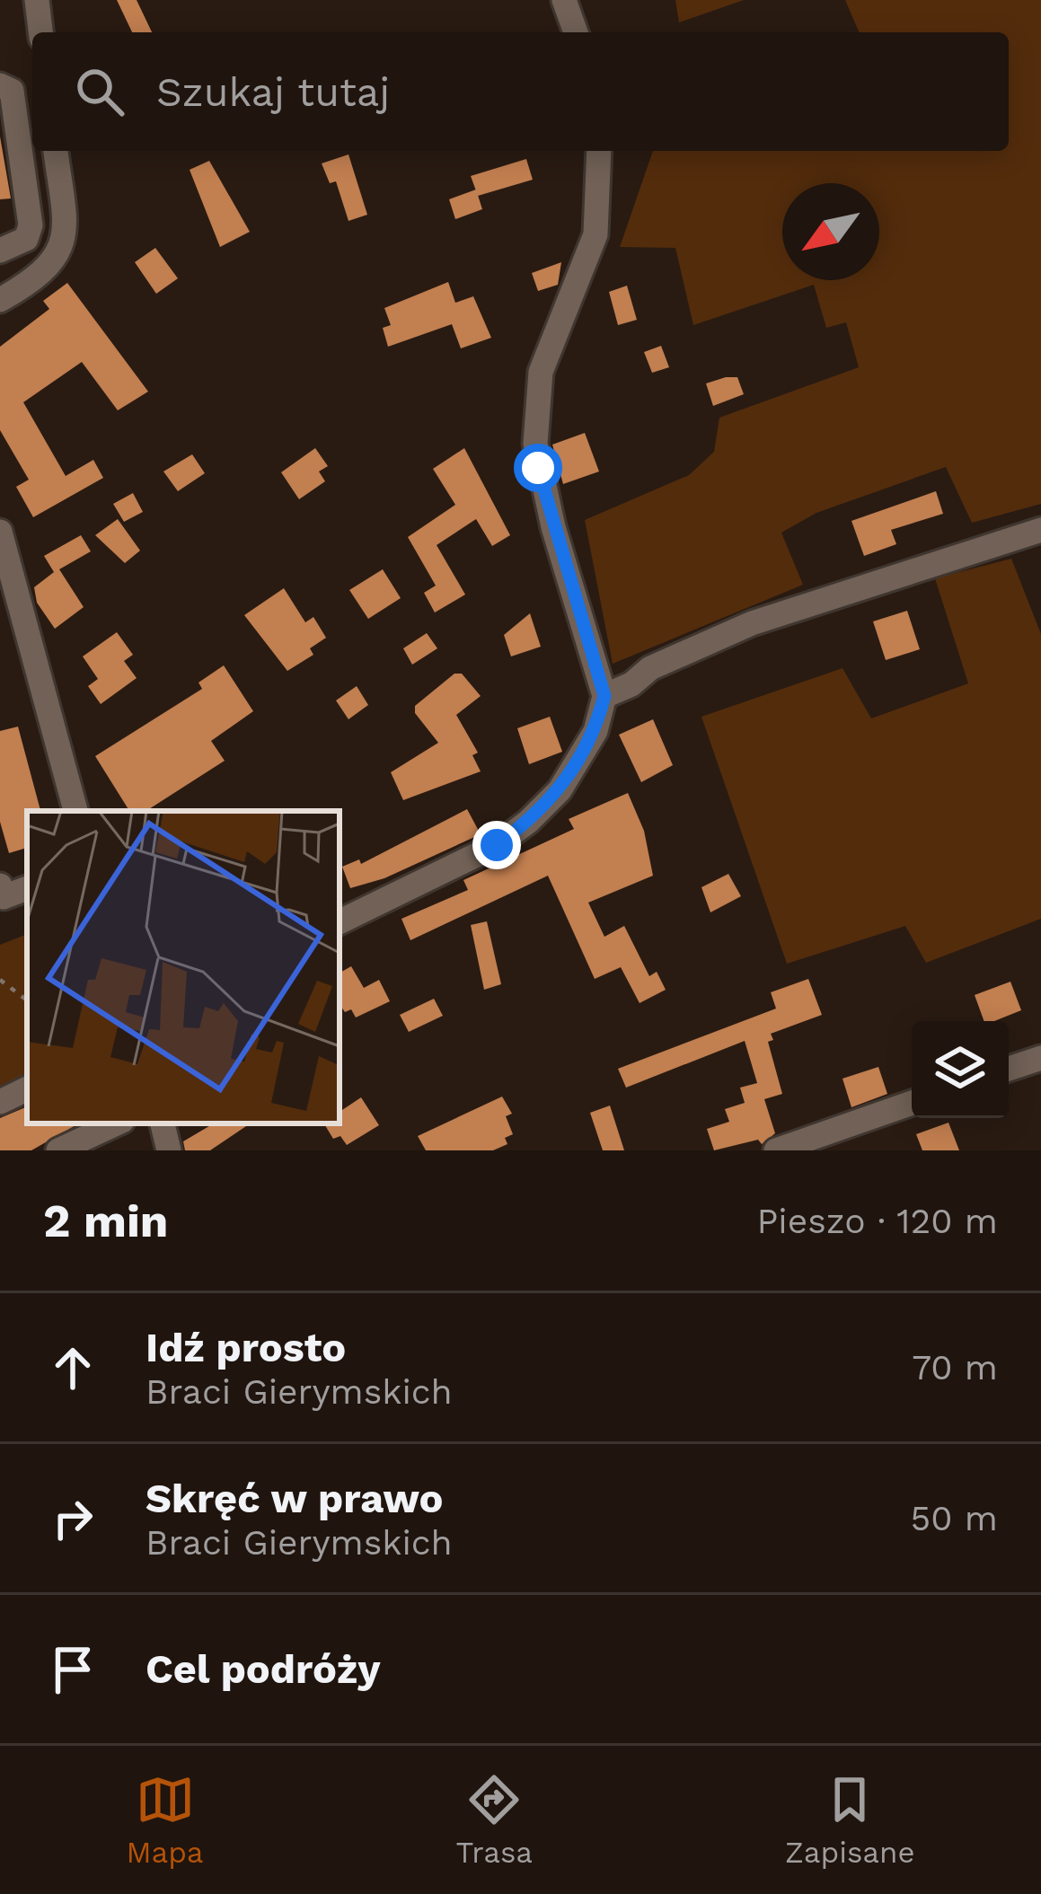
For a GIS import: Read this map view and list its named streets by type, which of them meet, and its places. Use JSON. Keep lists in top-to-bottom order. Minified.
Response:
{"north":"bottom left","page":{"search":"Szukaj tutaj","heading":["2 min","Pieszo · 120 m"],"list":[["Idź prosto","Braci Gierymskich","70 m"],["Skręć w prawo","Braci Gierymskich","50 m"],"Cel podróży"],"nav":["Mapa","Trasa","Zapisane"]}}
